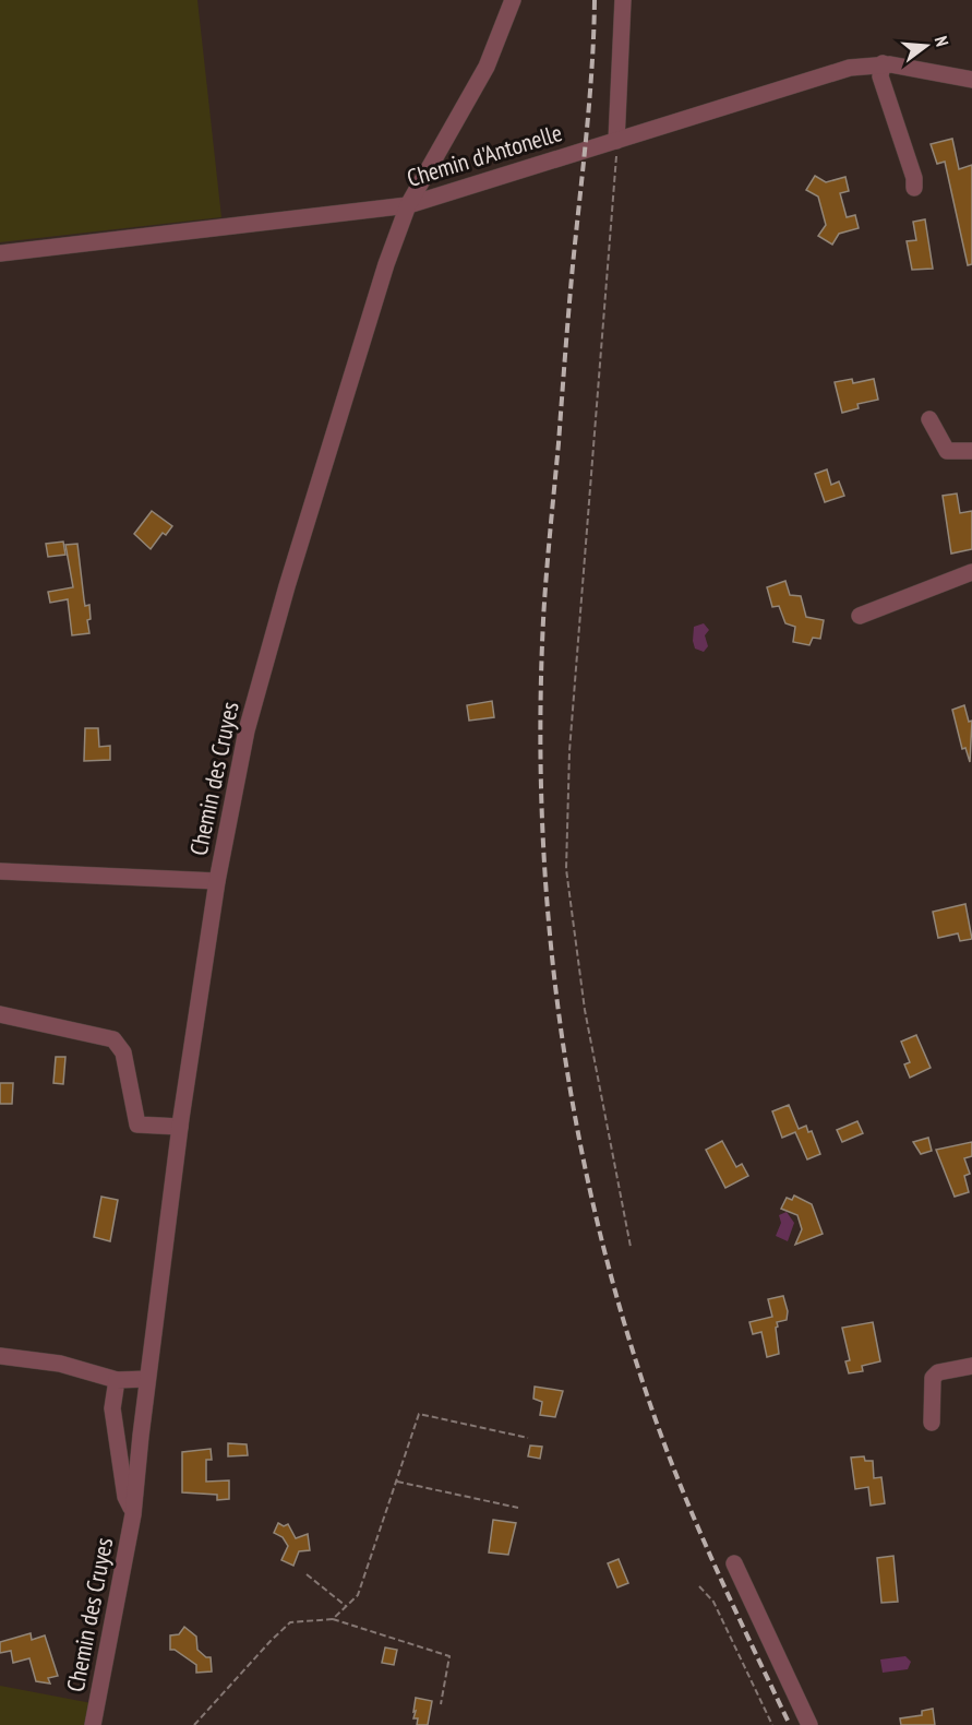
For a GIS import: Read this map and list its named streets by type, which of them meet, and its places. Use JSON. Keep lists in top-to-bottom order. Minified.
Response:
{"streets":{"street":["Chemin d'Antonelle","Chemin des Cruyes"]},"crossings":[["Chemin d'Antonelle","Chemin des Cruyes"]],"north":"right"}
